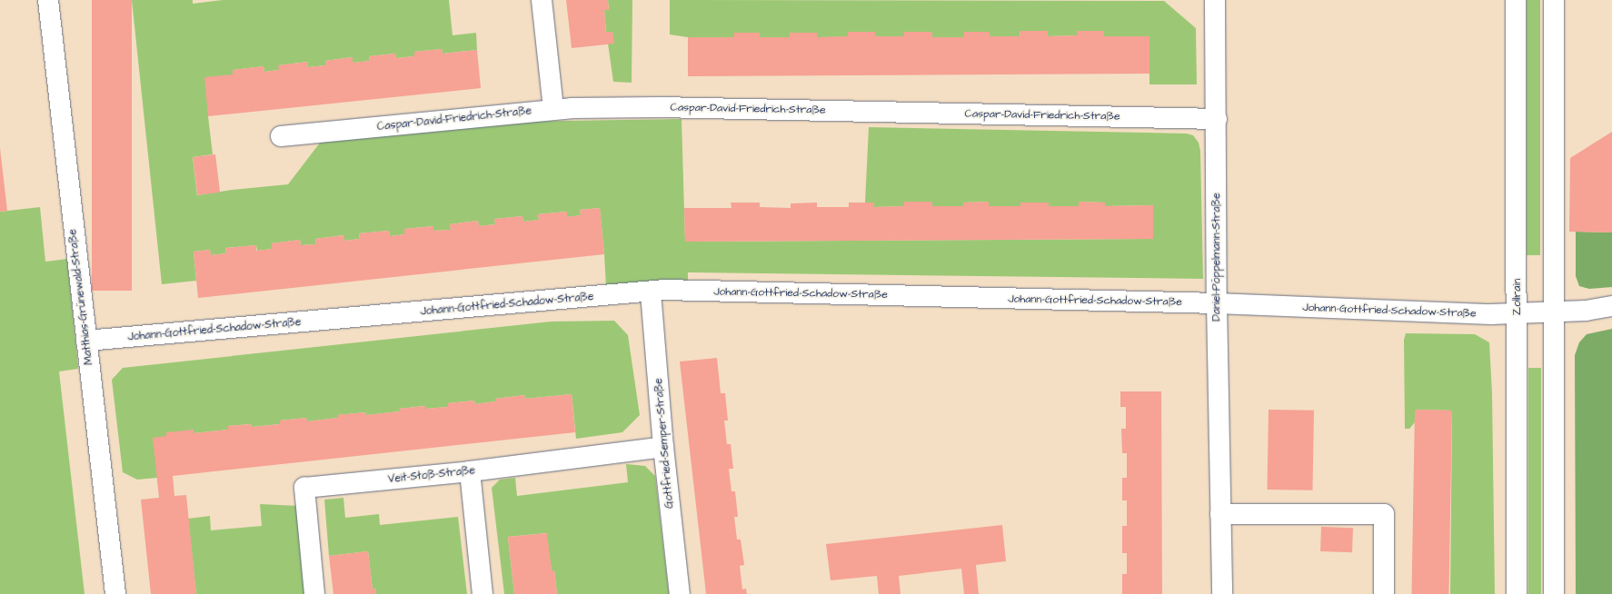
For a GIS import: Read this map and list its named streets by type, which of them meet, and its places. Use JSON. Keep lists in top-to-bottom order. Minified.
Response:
{"streets":{"street":["Caspar-David-Friedrich-Straße","Daniel-Pöppelmann-Straße","Johann-Gottfried-Schadow-Straße","Matthias-Grünewald-Straße","Zollrain","Gottfried-Semper-Straße","Veit-Stoß-Straße"]},"crossings":[["Caspar-David-Friedrich-Straße","Daniel-Pöppelmann-Straße"],["Daniel-Pöppelmann-Straße","Johann-Gottfried-Schadow-Straße"],["Johann-Gottfried-Schadow-Straße","Matthias-Grünewald-Straße"],["Johann-Gottfried-Schadow-Straße","Zollrain"],["Johann-Gottfried-Schadow-Straße","Gottfried-Semper-Straße"],["Gottfried-Semper-Straße","Veit-Stoß-Straße"]]}
